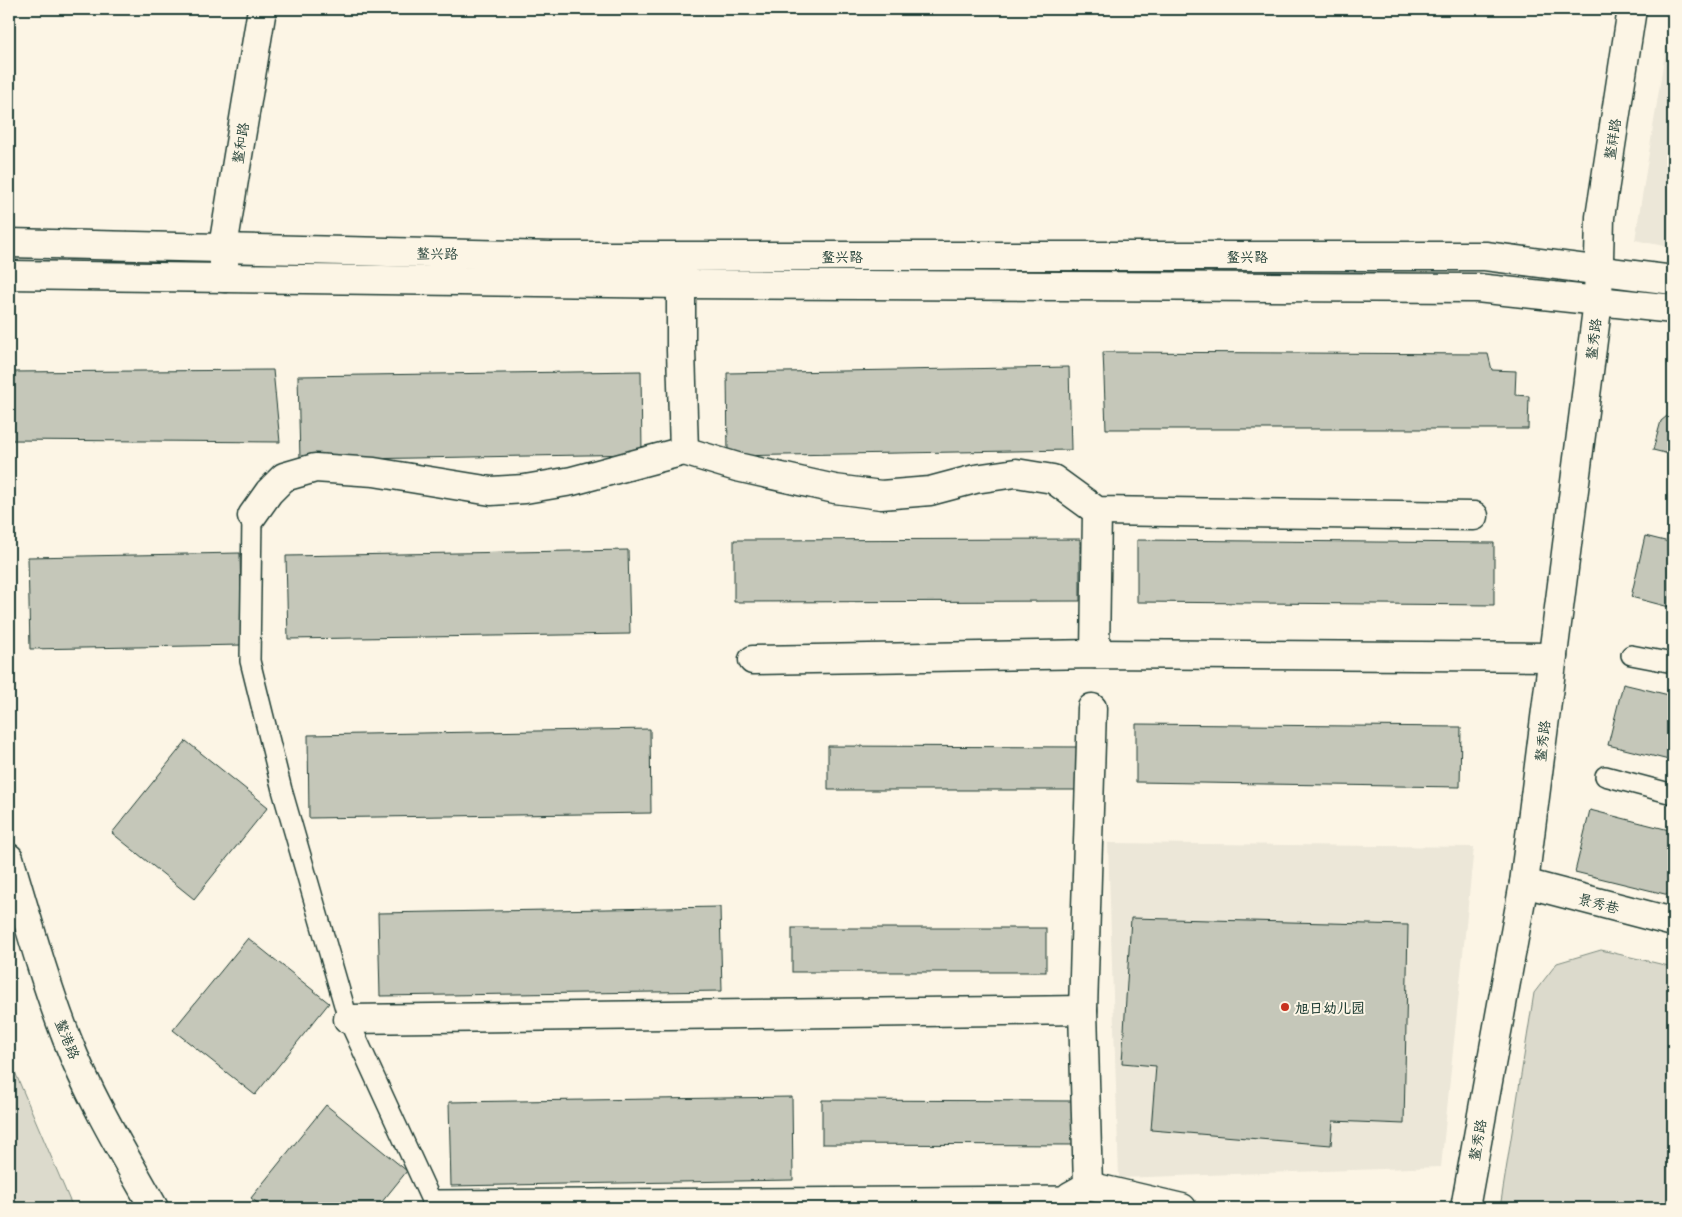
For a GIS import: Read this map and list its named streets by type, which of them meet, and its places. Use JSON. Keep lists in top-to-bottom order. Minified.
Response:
{"streets":{"street":["鳌祥路","鳌和路","鳌兴路","鳌秀路","景秀巷","鳌港路"]},"crossings":[["鳌祥路","鳌兴路"],["鳌祥路","鳌秀路"],["鳌和路","鳌兴路"],["鳌兴路","鳌秀路"],["鳌秀路","景秀巷"]],"places":["旭日幼儿园"]}
